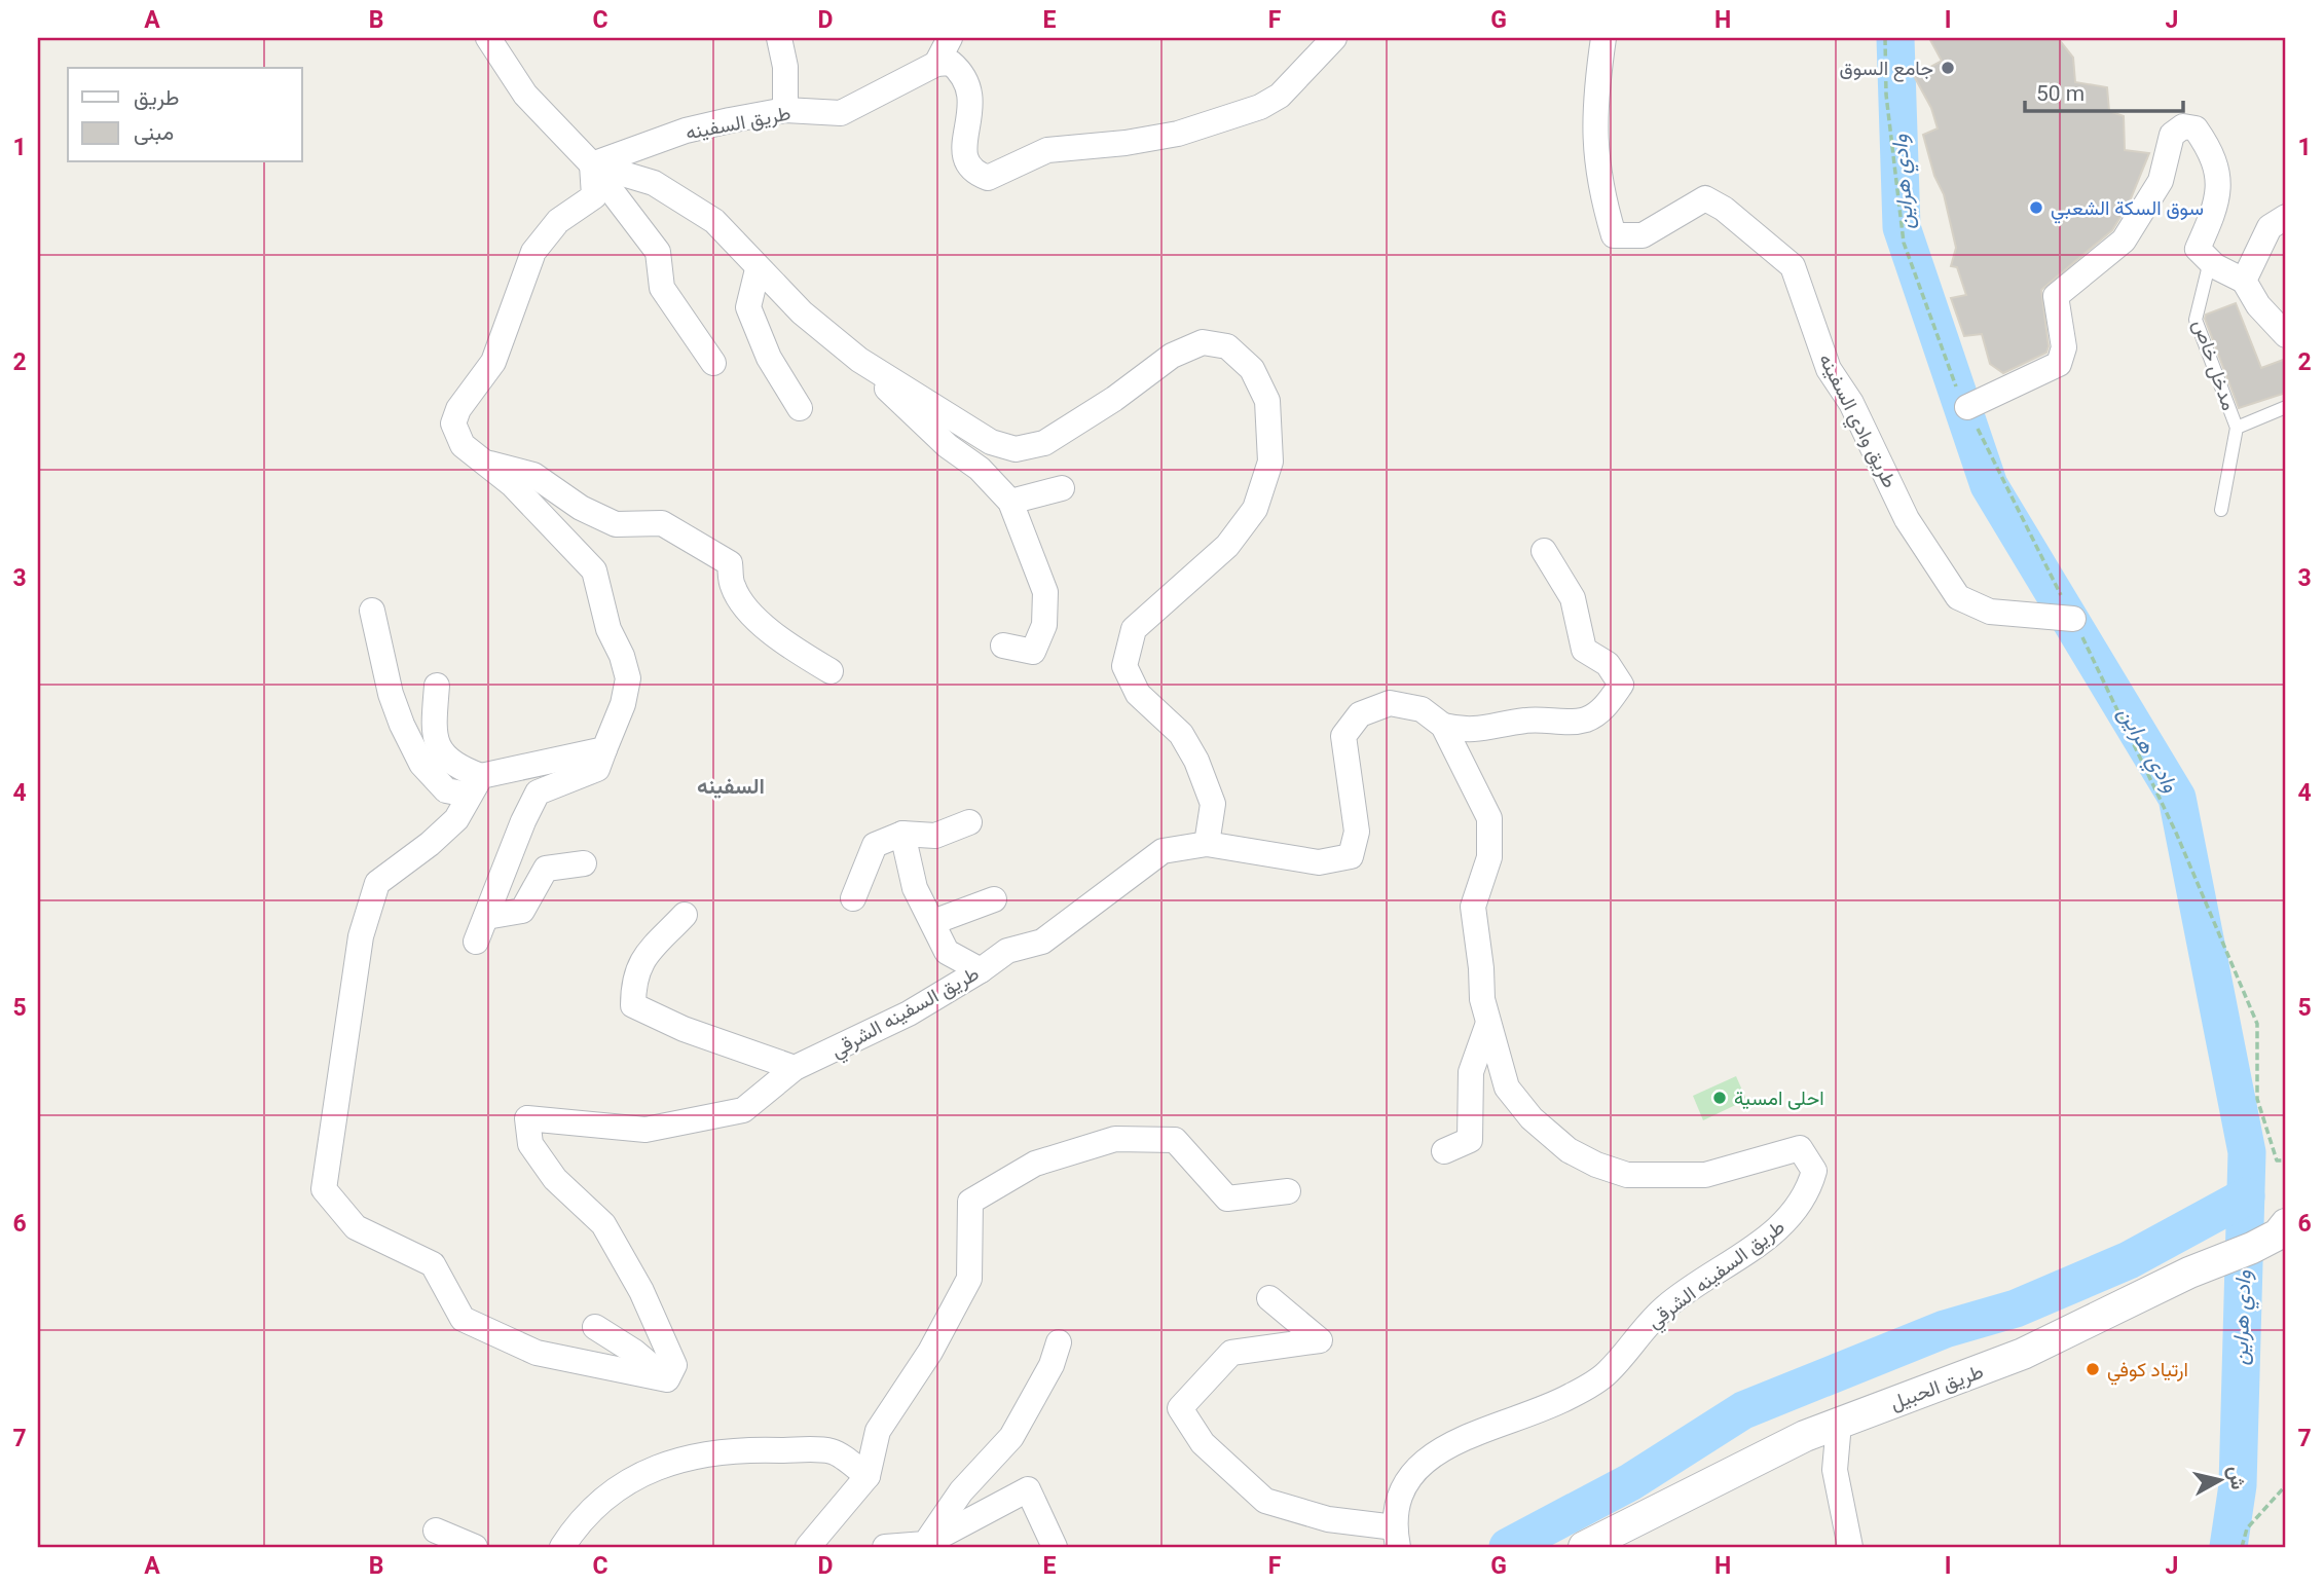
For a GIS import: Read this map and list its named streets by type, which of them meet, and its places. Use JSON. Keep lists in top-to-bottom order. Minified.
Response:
{"streets":{"street":["طريق السفينه","طريق وادي السفينه","طريق السفينه الشرقي","طريق الحبيل"],"lane":["مدخل خاص"]},"districts":["السفينه"],"water":["وادي هراين"],"places":["جامع السوق","سوق السكة الشعبي","احلى امسية","ارتياد كوفي"],"legend":["طريق","مبنى"],"scale_bar":"50 m","north":"right","grid":{"columns":["A","B","C","D","E","F","G","H","I","J"],"rows":["1","2","3","4","5","6","7"]}}
